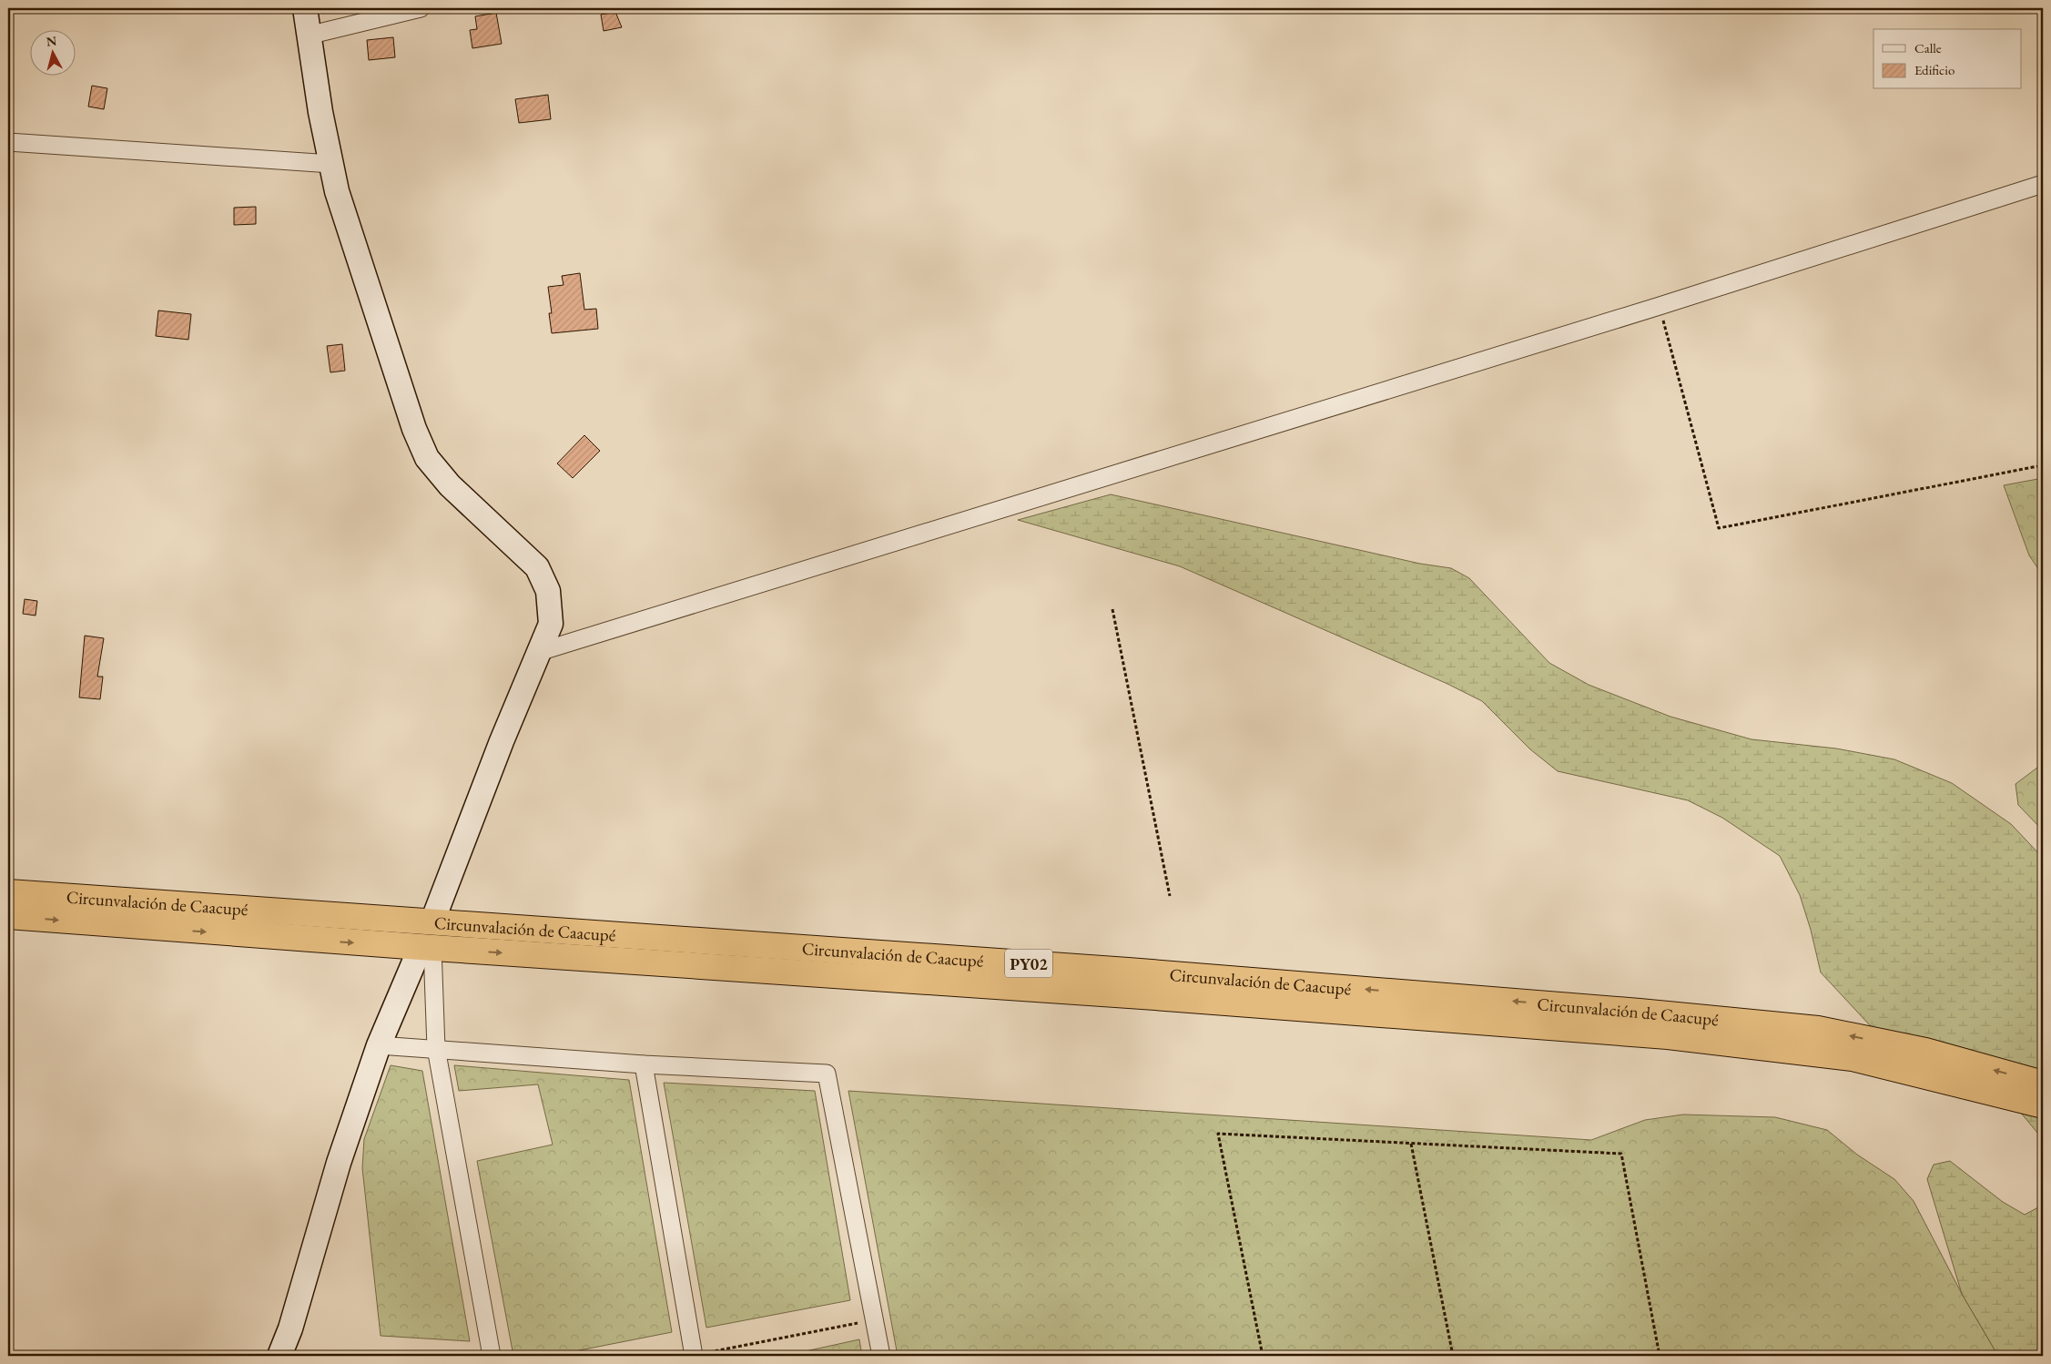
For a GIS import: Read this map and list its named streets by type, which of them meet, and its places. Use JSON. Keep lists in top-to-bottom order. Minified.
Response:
{"streets":{"highway":["Circunvalación de Caacupé","PY02"]},"legend":["Calle","Edificio"],"north":"top"}
